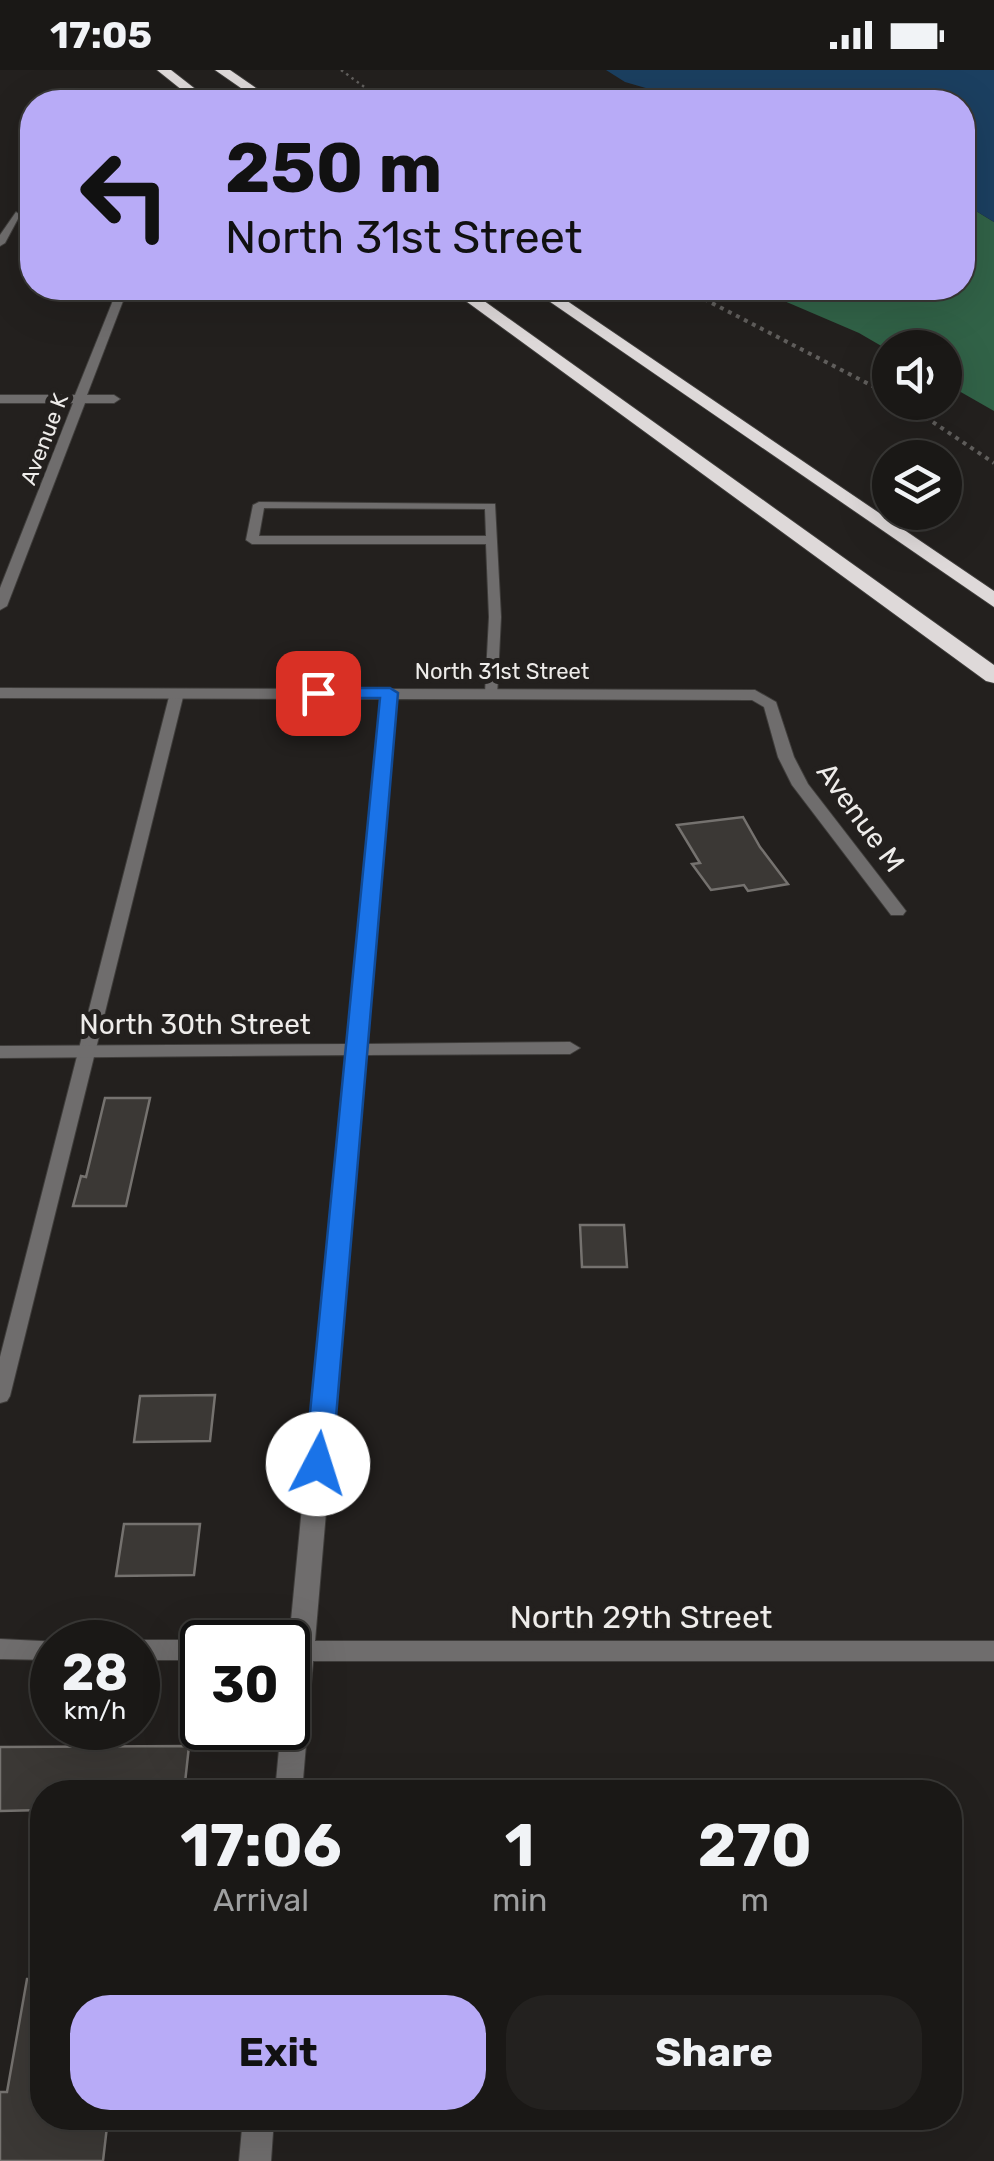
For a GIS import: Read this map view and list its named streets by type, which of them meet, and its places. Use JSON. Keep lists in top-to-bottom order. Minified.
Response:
{"streets":{"street":["Avenue K","North 31st Street","Avenue M","North 30th Street","North 29th Street"]},"crossings":[["North 31st Street","Avenue M"]],"page":{"status":"17:05","turn":["250 m","North 31st Street"],"speed":"28 km/h","limit":"30","eta":["17:06","Arrival","1","min","270","m"],"buttons":["Exit","Share"]}}
